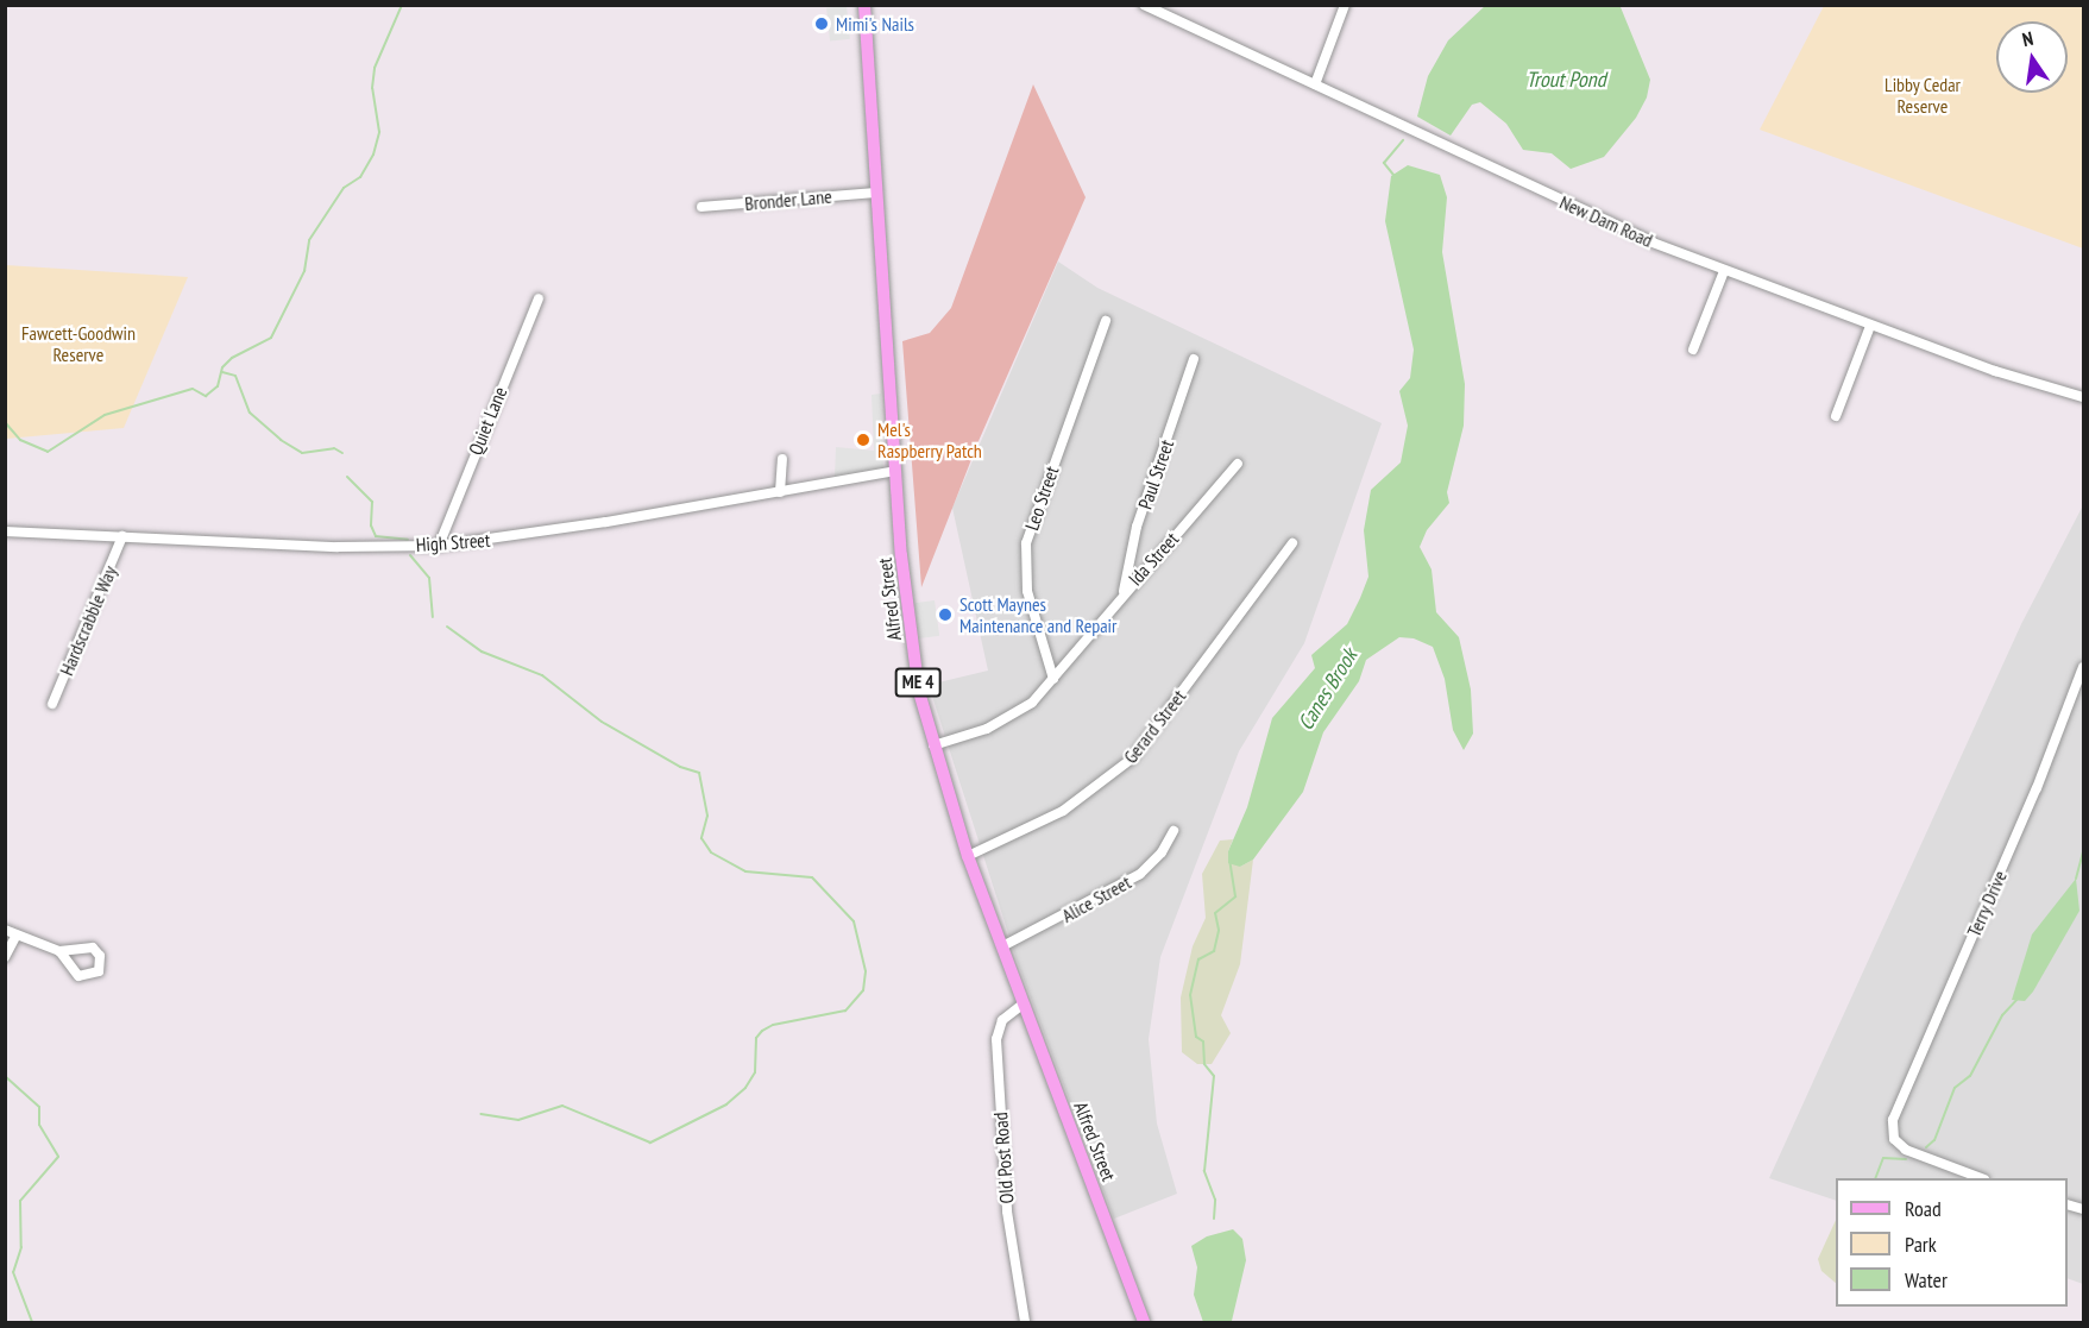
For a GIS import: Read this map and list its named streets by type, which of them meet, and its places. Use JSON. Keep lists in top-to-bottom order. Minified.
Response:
{"streets":{"main road":["Alfred Street","ME 4"],"street":["Bronder Lane","New Dam Road","Quiet Lane","Paul Street","Leo Street","High Street","Ida Street","Hardscrabble Way","Gerard Street","Alice Street","Terry Drive","Old Post Road"]},"crossings":[["Bronder Lane","Alfred Street"],["Quiet Lane","High Street"],["Paul Street","Ida Street"],["Leo Street","Ida Street"],["High Street","Alfred Street"],["High Street","Hardscrabble Way"],["Ida Street","Alfred Street"],["Alfred Street","Gerard Street"],["Alfred Street","Alice Street"],["Alfred Street","Old Post Road"]],"water":["Trout Pond","Canes Brook"],"parks":["Libby Cedar Reserve","Fawcett-Goodwin Reserve"],"places":["Mimi's Nails","Mel's Raspberry Patch","Scott Maynes Maintenance and Repair"],"legend":["Road","Park","Water"],"north":"top"}
